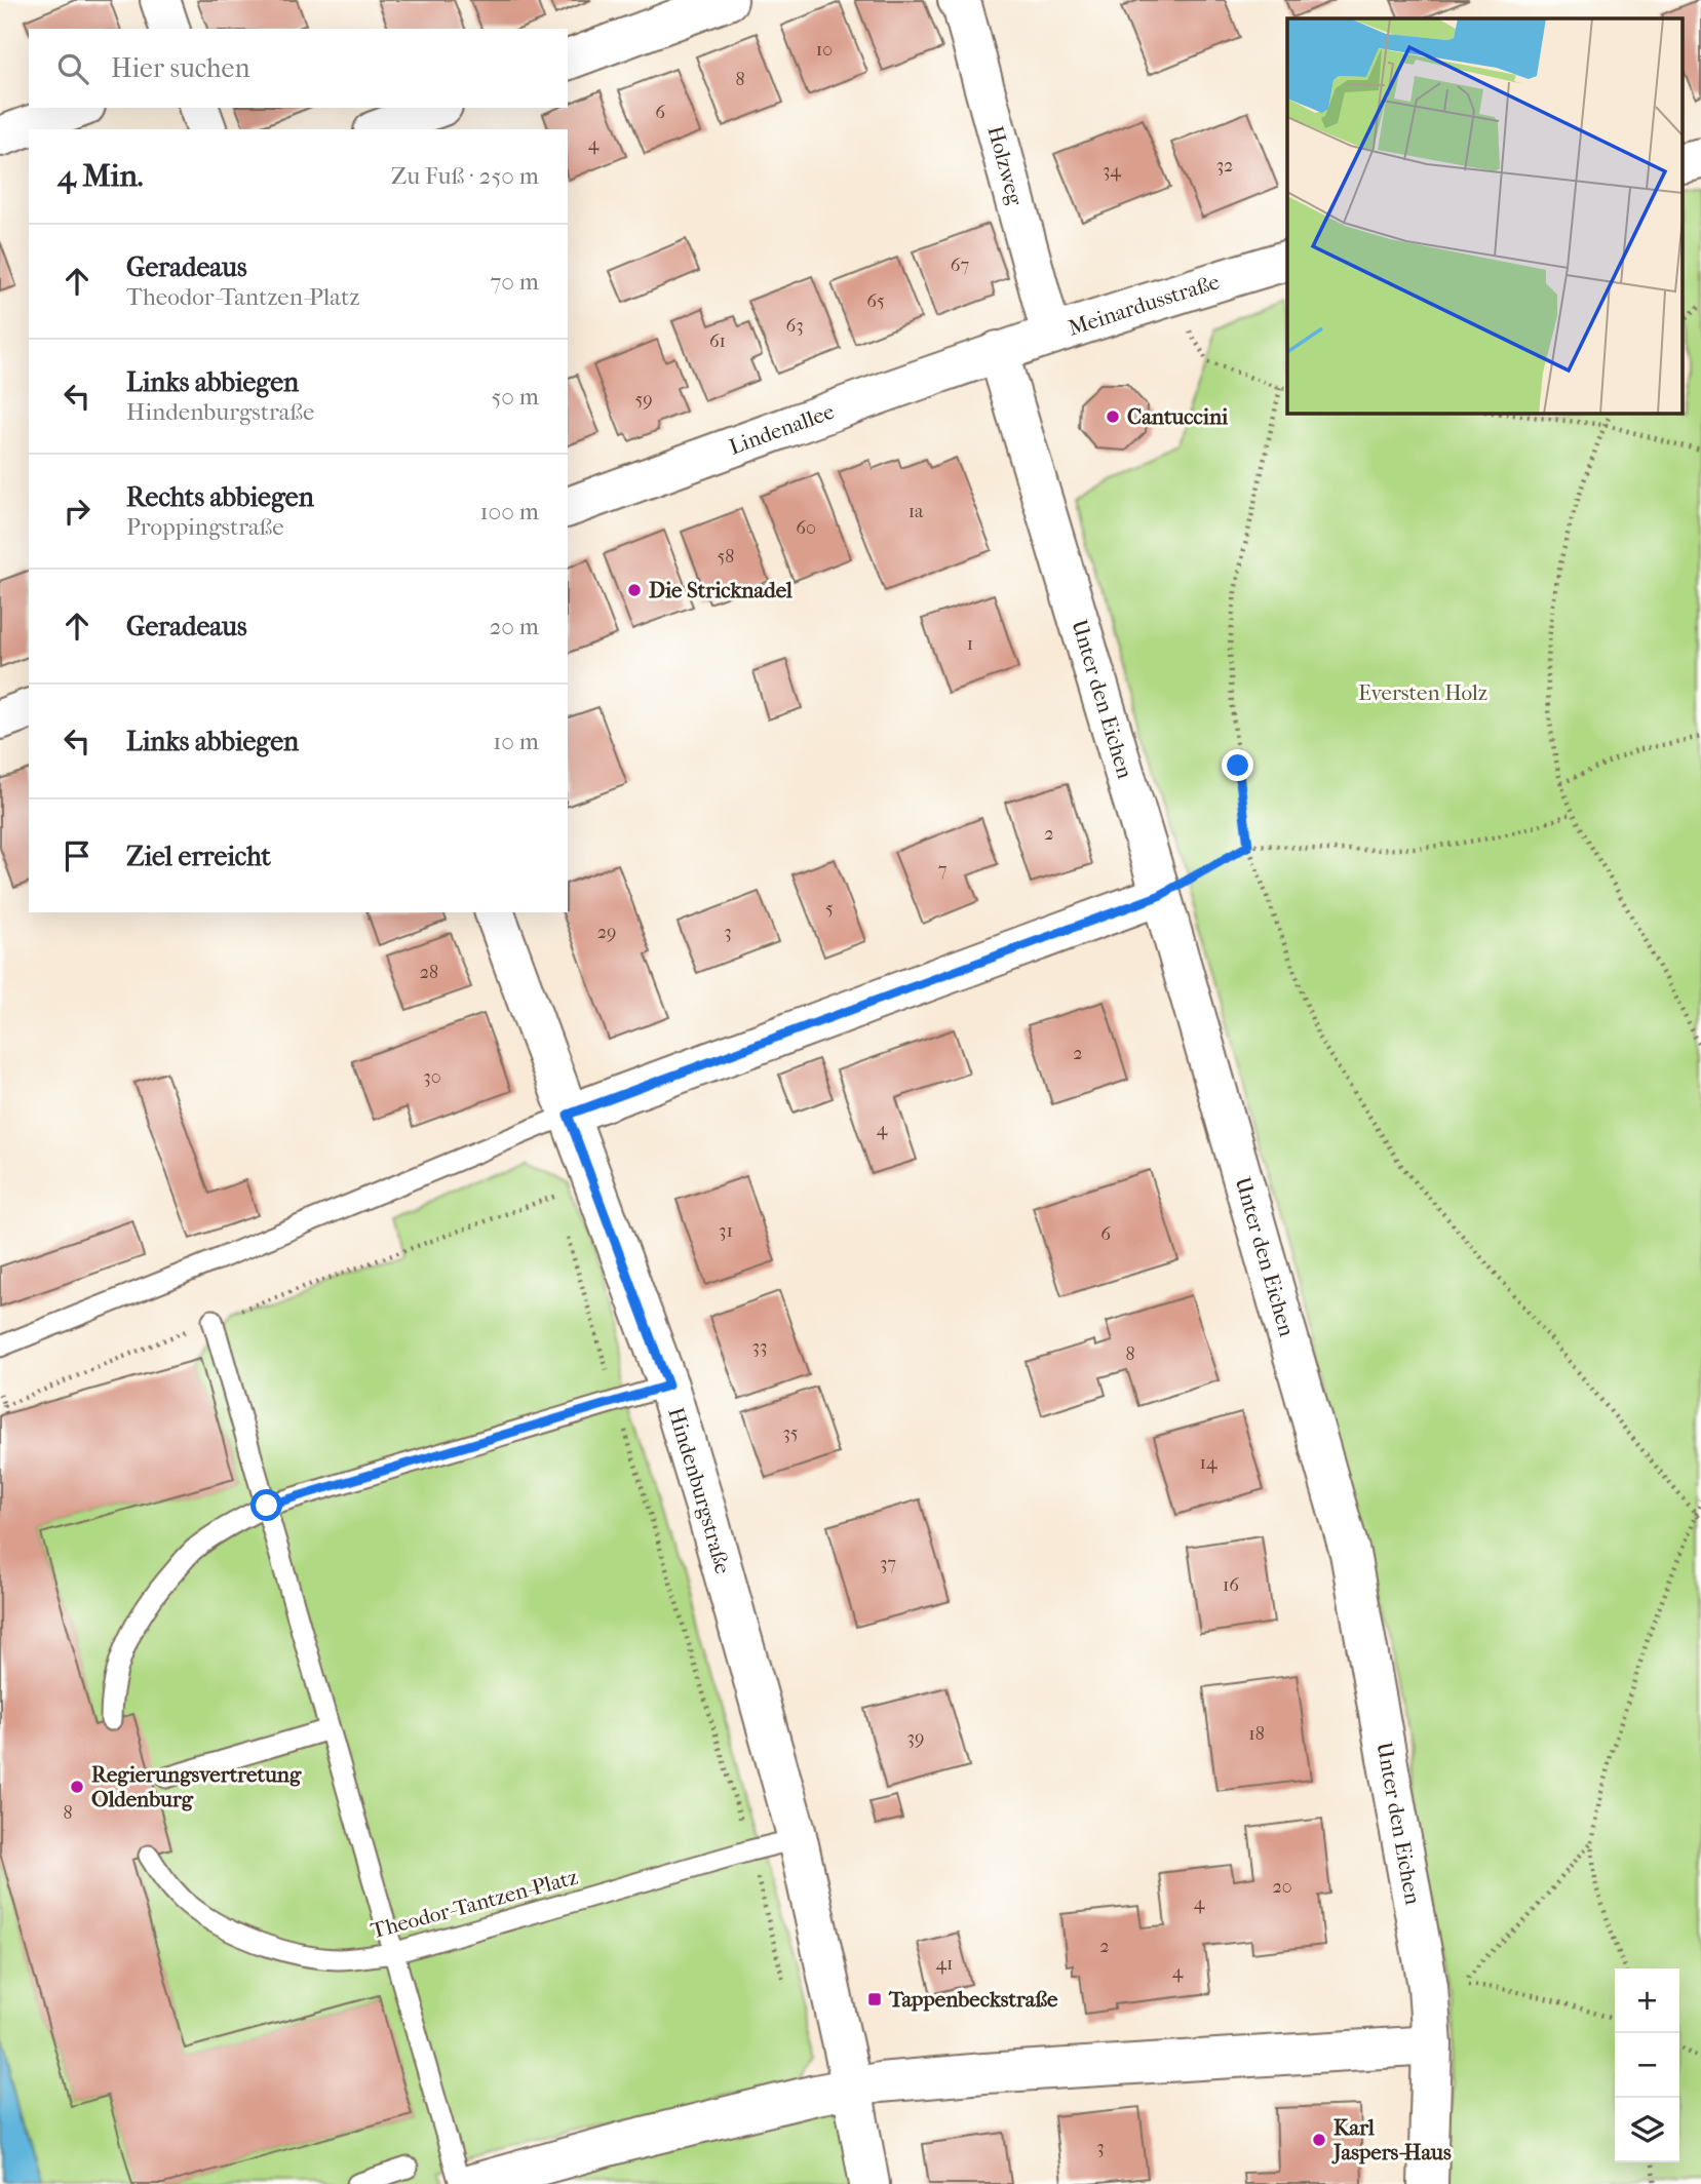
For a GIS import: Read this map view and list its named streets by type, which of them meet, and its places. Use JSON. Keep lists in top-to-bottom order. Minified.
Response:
{"streets":{"street":["Holzweg","Meinardusstraße","Lindenallee","Unter den Eichen","Hindenburgstraße"],"lane":["Theodor-Tantzen-Platz"]},"crossings":[["Holzweg","Meinardusstraße"],["Meinardusstraße","Lindenallee"],["Meinardusstraße","Unter den Eichen"],["Lindenallee","Unter den Eichen"],["Hindenburgstraße","Theodor-Tantzen-Platz"]],"parks":["Eversten Holz"],"places":{"other":["Cantuccini","Die Stricknadel","Regierungsvertretung Oldenburg","Karl Jaspers-Haus"],"transit":["Tappenbeckstraße"]},"house_numbers":["10","8","6","4","32","34","67","65","63","61","59","1a","60","58","1","2","7","5","29","3","28","2","30","4","31","6","33","8","35","14","37","16","18","39","8","20","4","2","41","4","3"],"page":{"search":"Hier suchen","heading":["4 Min.","Zu Fuß · 250 m"],"list":[["Geradeaus","Theodor-Tantzen-Platz","70 m"],["Links abbiegen","Hindenburgstraße","50 m"],["Rechts abbiegen","Proppingstraße","100 m"],["Geradeaus","20 m"],["Links abbiegen","10 m"],"Ziel erreicht"],"map_buttons":["+","−"]}}
